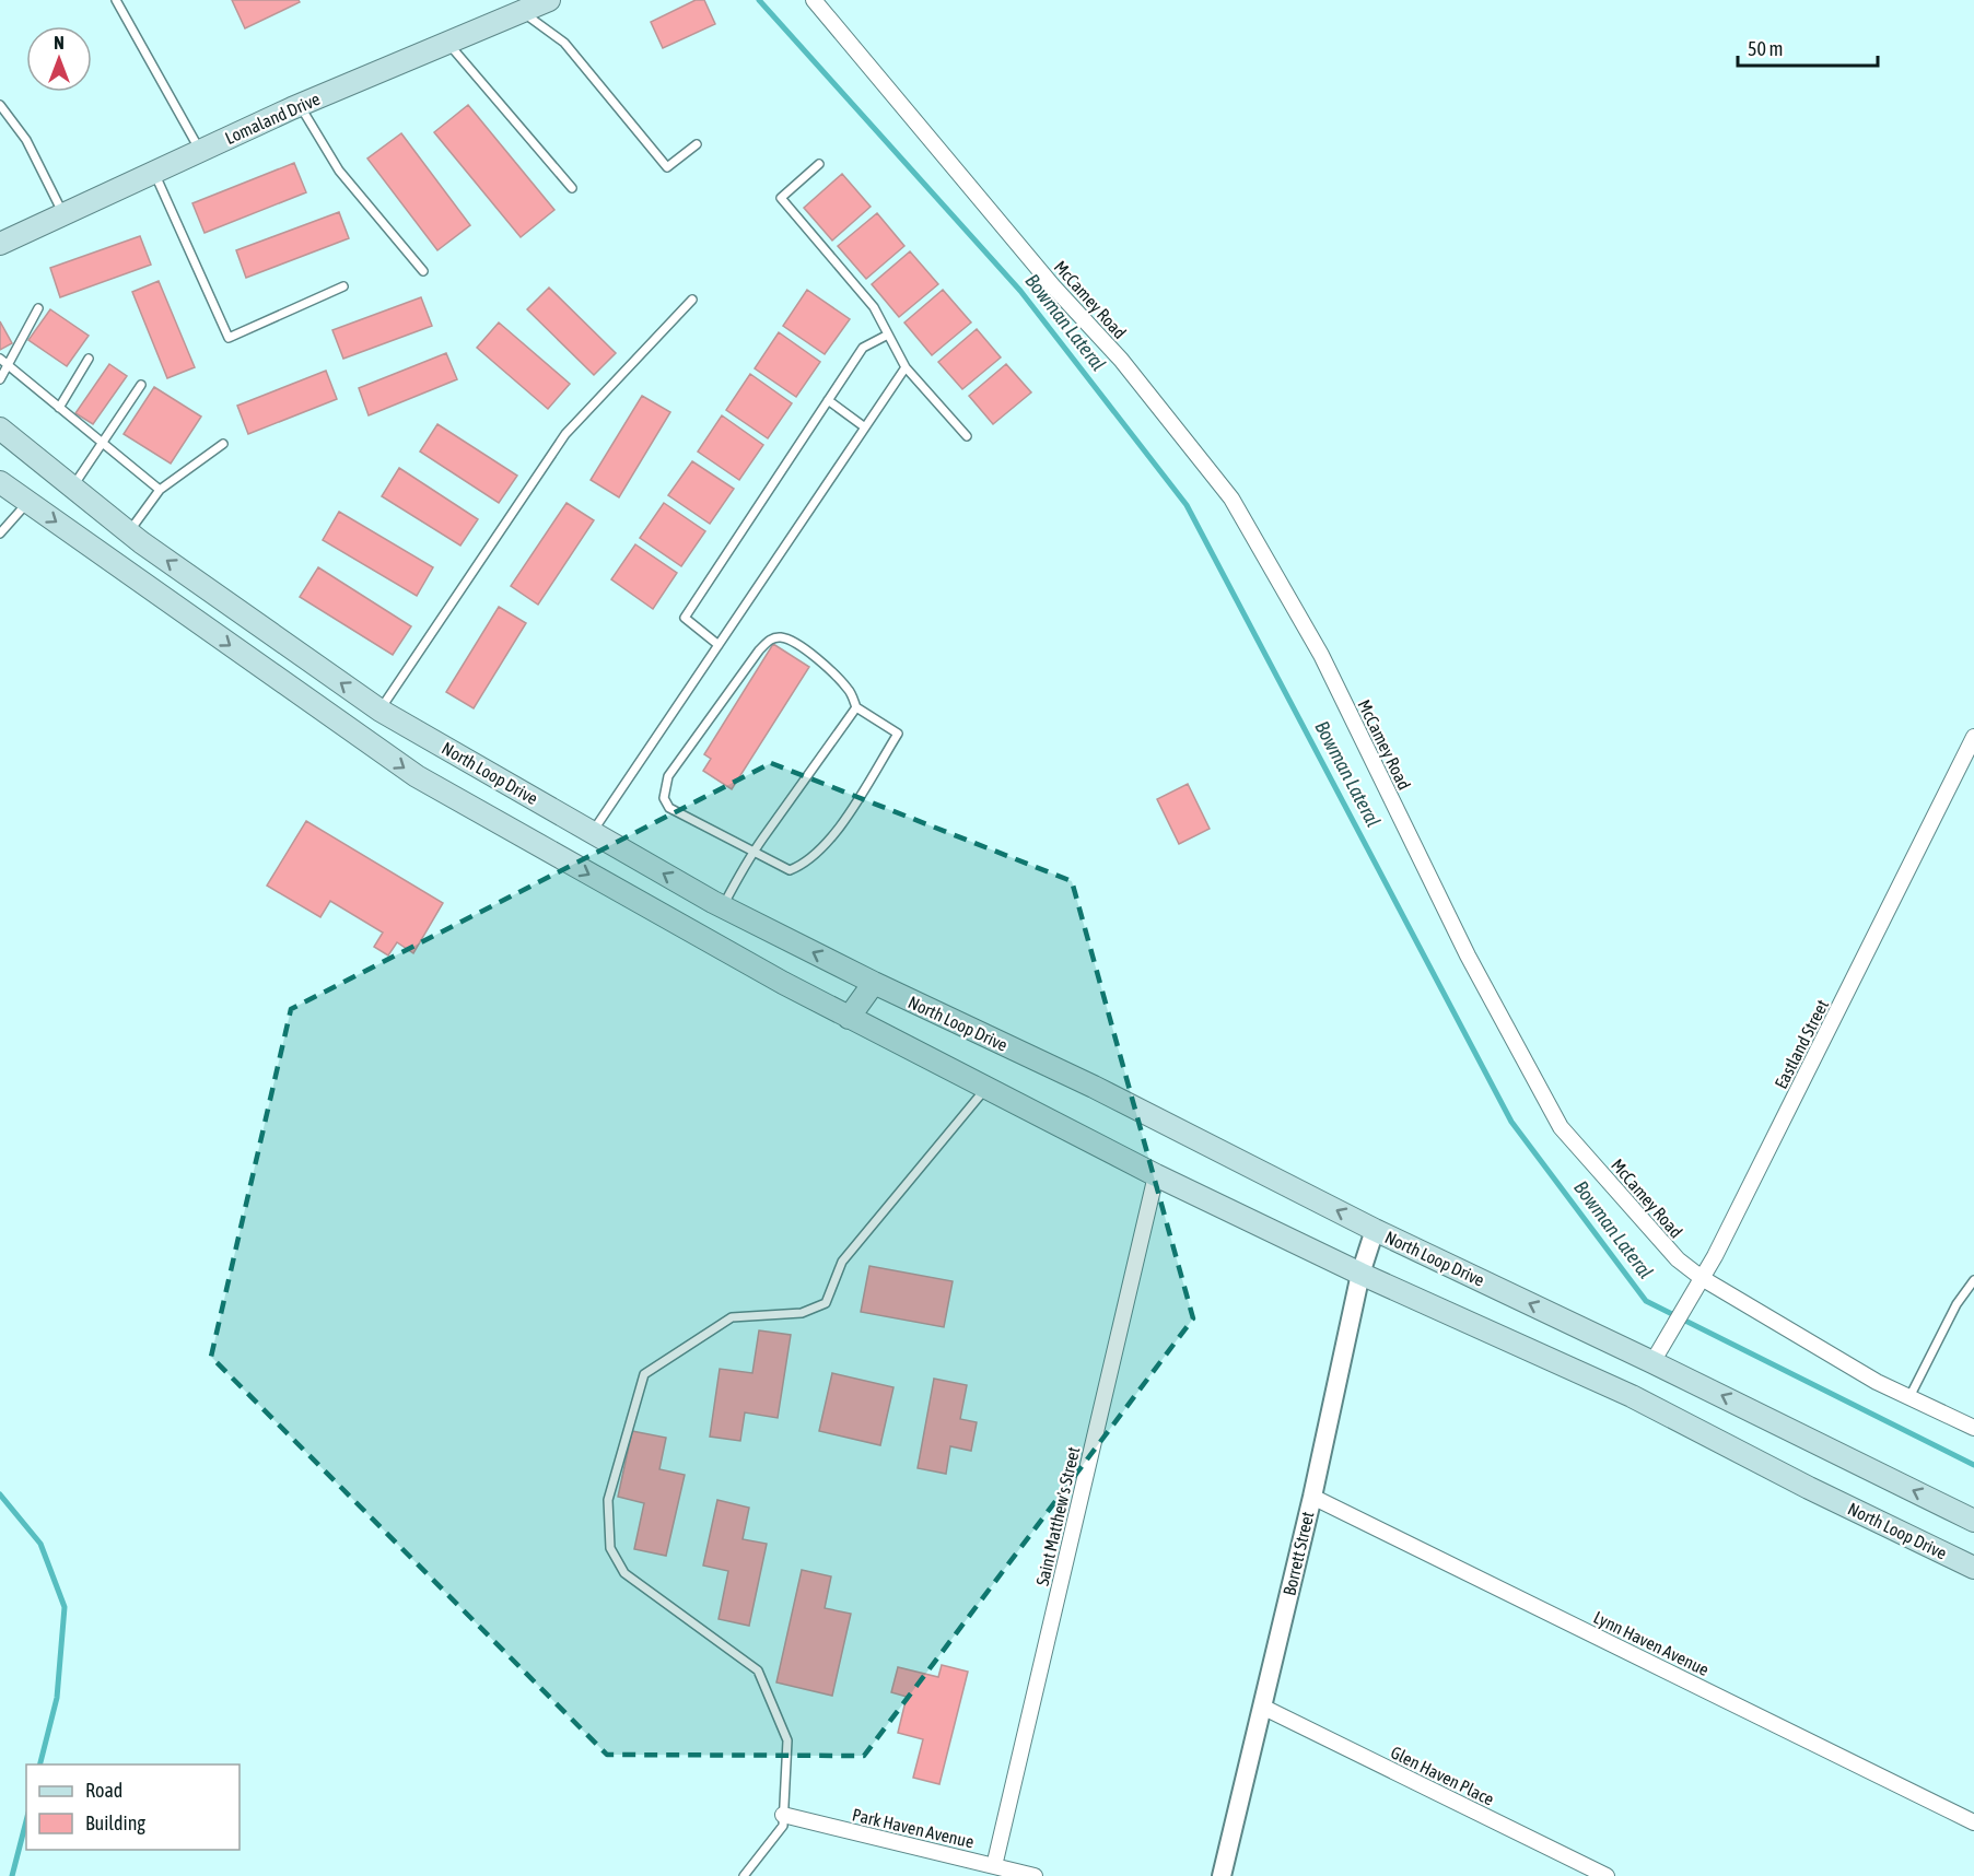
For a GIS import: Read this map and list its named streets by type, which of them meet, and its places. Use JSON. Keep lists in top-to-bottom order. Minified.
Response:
{"streets":{"main road":["Lomaland Drive","North Loop Drive"],"street":["McCamey Road","Eastland Street","Saint Matthew's Street","Borrett Street","Lynn Haven Avenue","Glen Haven Place","Park Haven Avenue"]},"crossings":[["McCamey Road","Eastland Street"],["North Loop Drive","Eastland Street"],["North Loop Drive","Saint Matthew's Street"],["North Loop Drive","Borrett Street"],["Saint Matthew's Street","Park Haven Avenue"],["Borrett Street","Lynn Haven Avenue"],["Borrett Street","Glen Haven Place"]],"water":["Bowman Lateral"],"legend":["Road","Building"],"scale_bar":"50 m","north":"top"}
